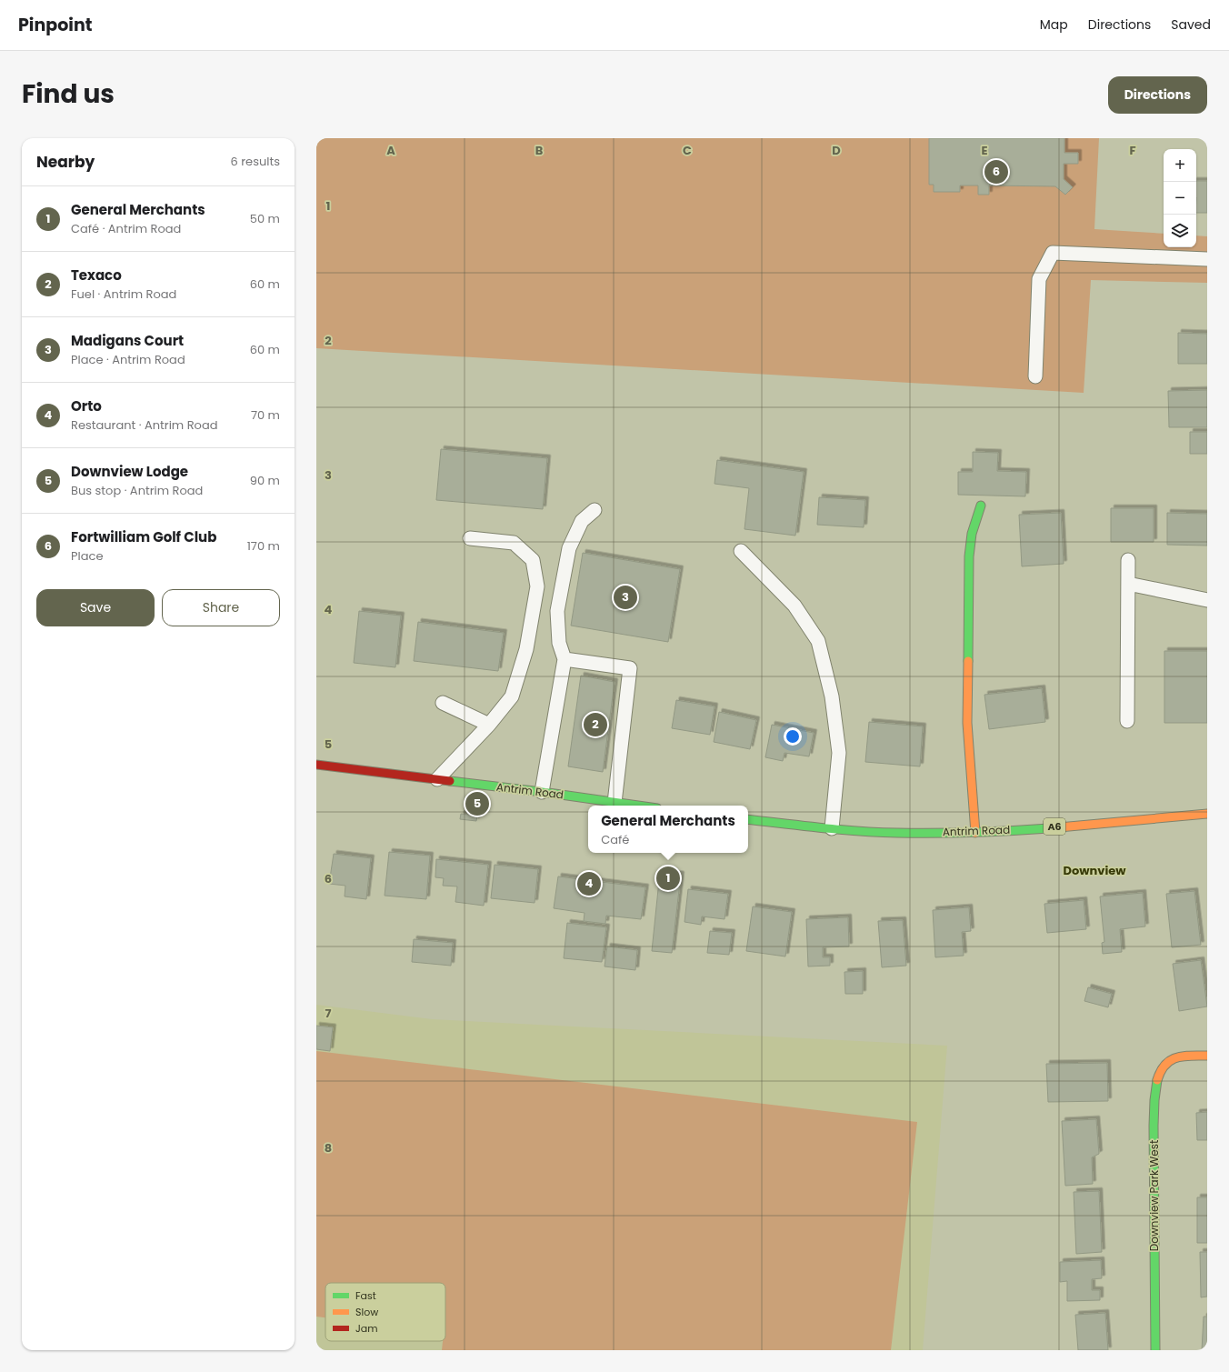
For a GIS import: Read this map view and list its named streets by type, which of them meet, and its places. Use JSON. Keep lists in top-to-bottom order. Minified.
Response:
{"streets":{"main road":["Antrim Road","A6","Downview Park West"]},"districts":["Downview"],"legend":["Fast","Slow","Jam"],"page":{"header":"Pinpoint","nav":["Map","Directions","Saved"],"title":"Find us","buttons":["Directions",["Save","Share"]],"heading":["Nearby","6 results"],"map_buttons":["+","−"],"pins":["6","3","2","5","1","4"],"list":[{"mark":"1","name":"General Merchants","note":"Café · Antrim Road","value":"50 m"},{"mark":"2","name":"Texaco","note":"Fuel · Antrim Road","value":"60 m"},{"mark":"3","name":"Madigans Court","note":"Place · Antrim Road","value":"60 m"},{"mark":"4","name":"Orto","note":"Restaurant · Antrim Road","value":"70 m"},{"mark":"5","name":"Downview Lodge","note":"Bus stop · Antrim Road","value":"90 m"},{"mark":"6","name":"Fortwilliam Golf Club","note":"Place","value":"170 m"}],"popup":["General Merchants","Café"]},"grid":{"columns":["A","B","C","D","E","F"],"rows":["1","2","3","4","5","6","7","8"]}}
